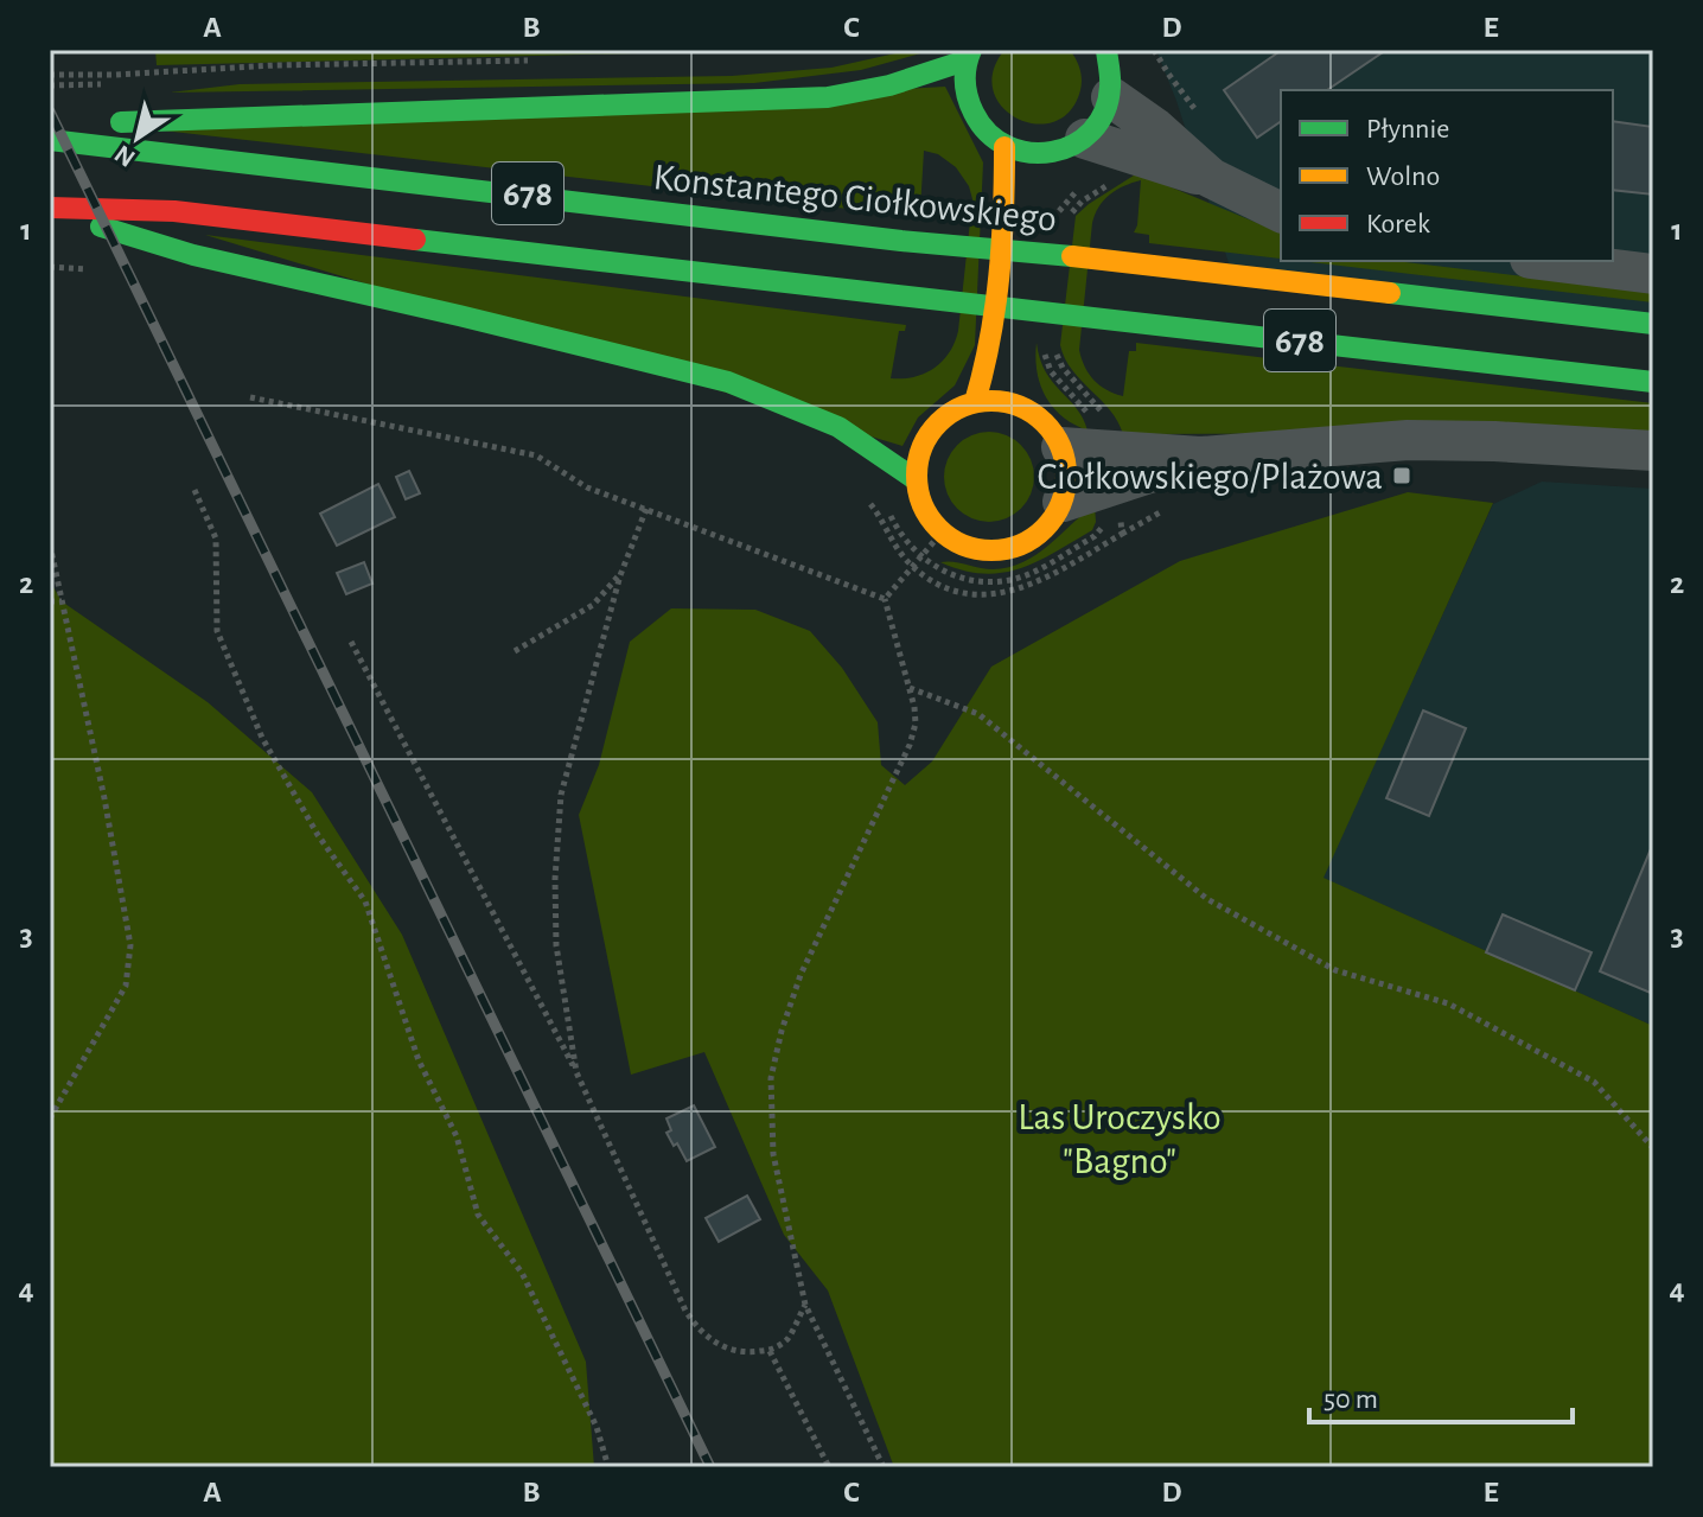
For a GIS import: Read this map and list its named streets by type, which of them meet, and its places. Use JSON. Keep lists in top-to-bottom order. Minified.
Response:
{"streets":{"main road":["678","Konstantego Ciołkowskiego"]},"parks":["Las Uroczysko \"Bagno\""],"places":{"transit":["Ciołkowskiego/Plażowa"]},"legend":["Płynnie","Wolno","Korek"],"scale_bar":"50 m","north":"bottom left","grid":{"columns":["A","B","C","D","E"],"rows":["1","2","3","4"]}}
